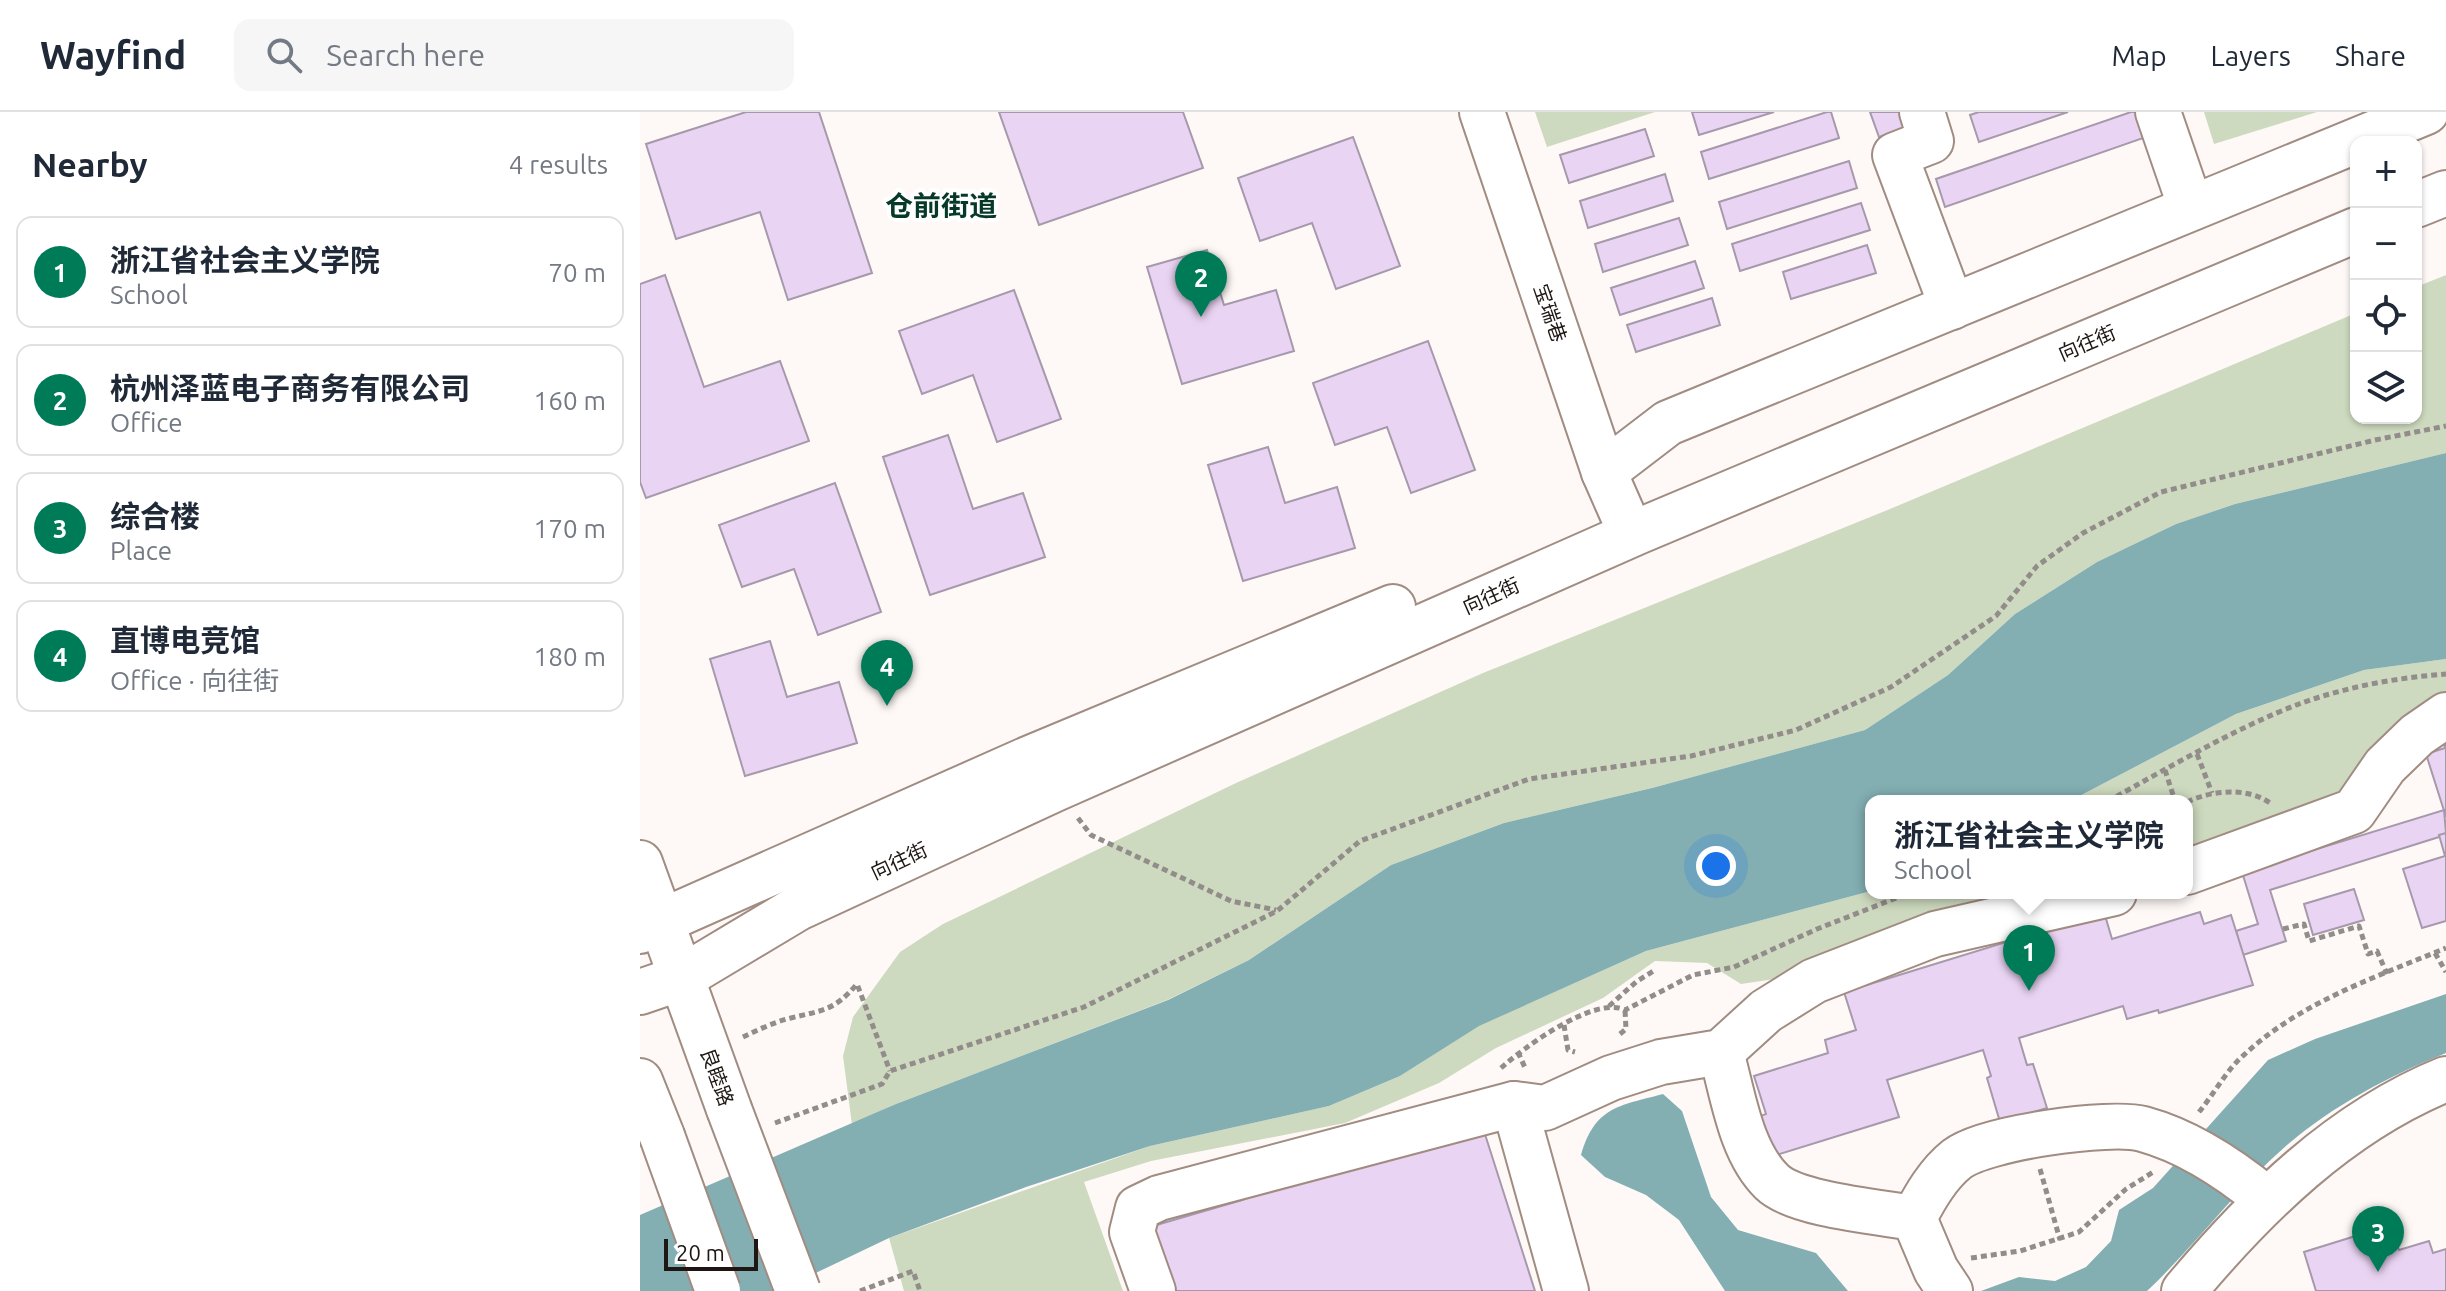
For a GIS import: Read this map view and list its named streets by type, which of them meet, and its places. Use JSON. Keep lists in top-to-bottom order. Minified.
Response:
{"streets":{"street":["宝瑞巷","向往街","良睦路"]},"crossings":[["宝瑞巷","向往街"],["向往街","良睦路"]],"districts":["仓前街道"],"scale_bar":"20 m","page":{"header":"Wayfind","search":"Search here","nav":["Map","Layers","Share"],"heading":["Nearby","4 results"],"map_buttons":["+","−"],"list":[{"mark":"1","name":"浙江省社会主义学院","note":"School","value":"70 m"},{"mark":"2","name":"杭州泽蓝电子商务有限公司","note":"Office","value":"160 m"},{"mark":"3","name":"综合楼","note":"Place","value":"170 m"},{"mark":"4","name":"直博电竞馆","note":"Office · 向往街","value":"180 m"}],"pins":["2","4","1","3"],"popup":["浙江省社会主义学院","School"],"scale":"20 m"}}
